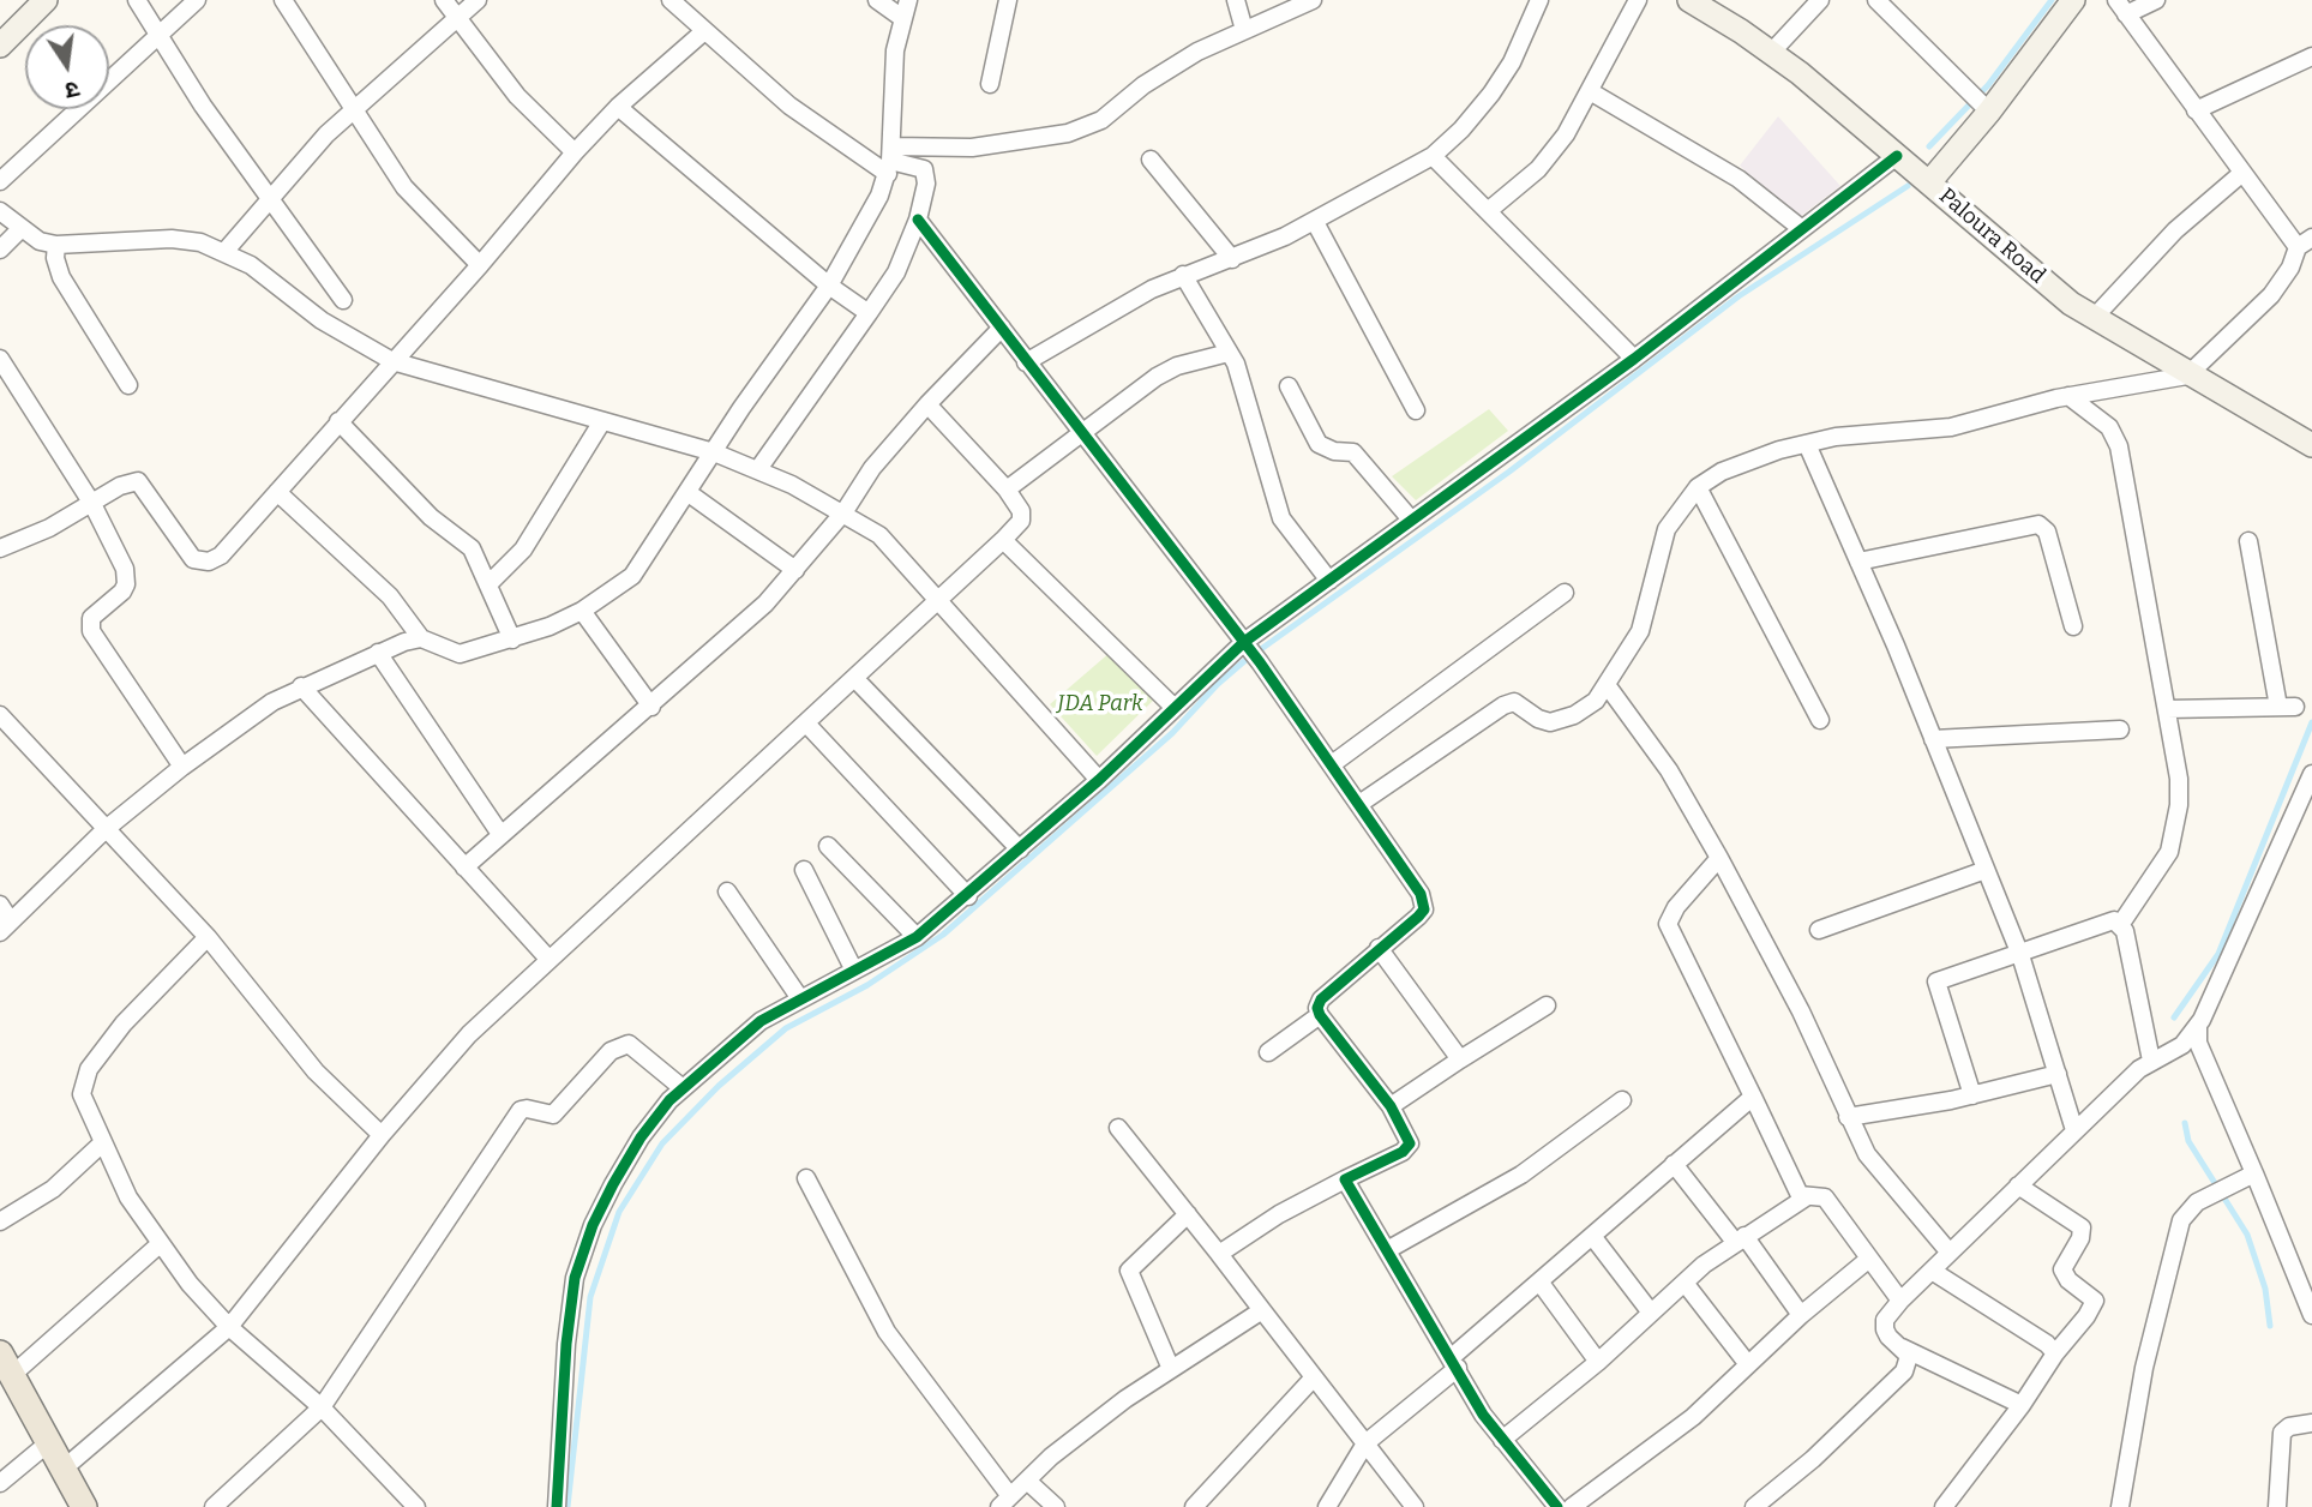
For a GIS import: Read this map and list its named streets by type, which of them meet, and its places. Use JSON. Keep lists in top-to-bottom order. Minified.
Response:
{"streets":{"main road":["Paloura Road"]},"parks":["JDA Park"],"north":"bottom"}
